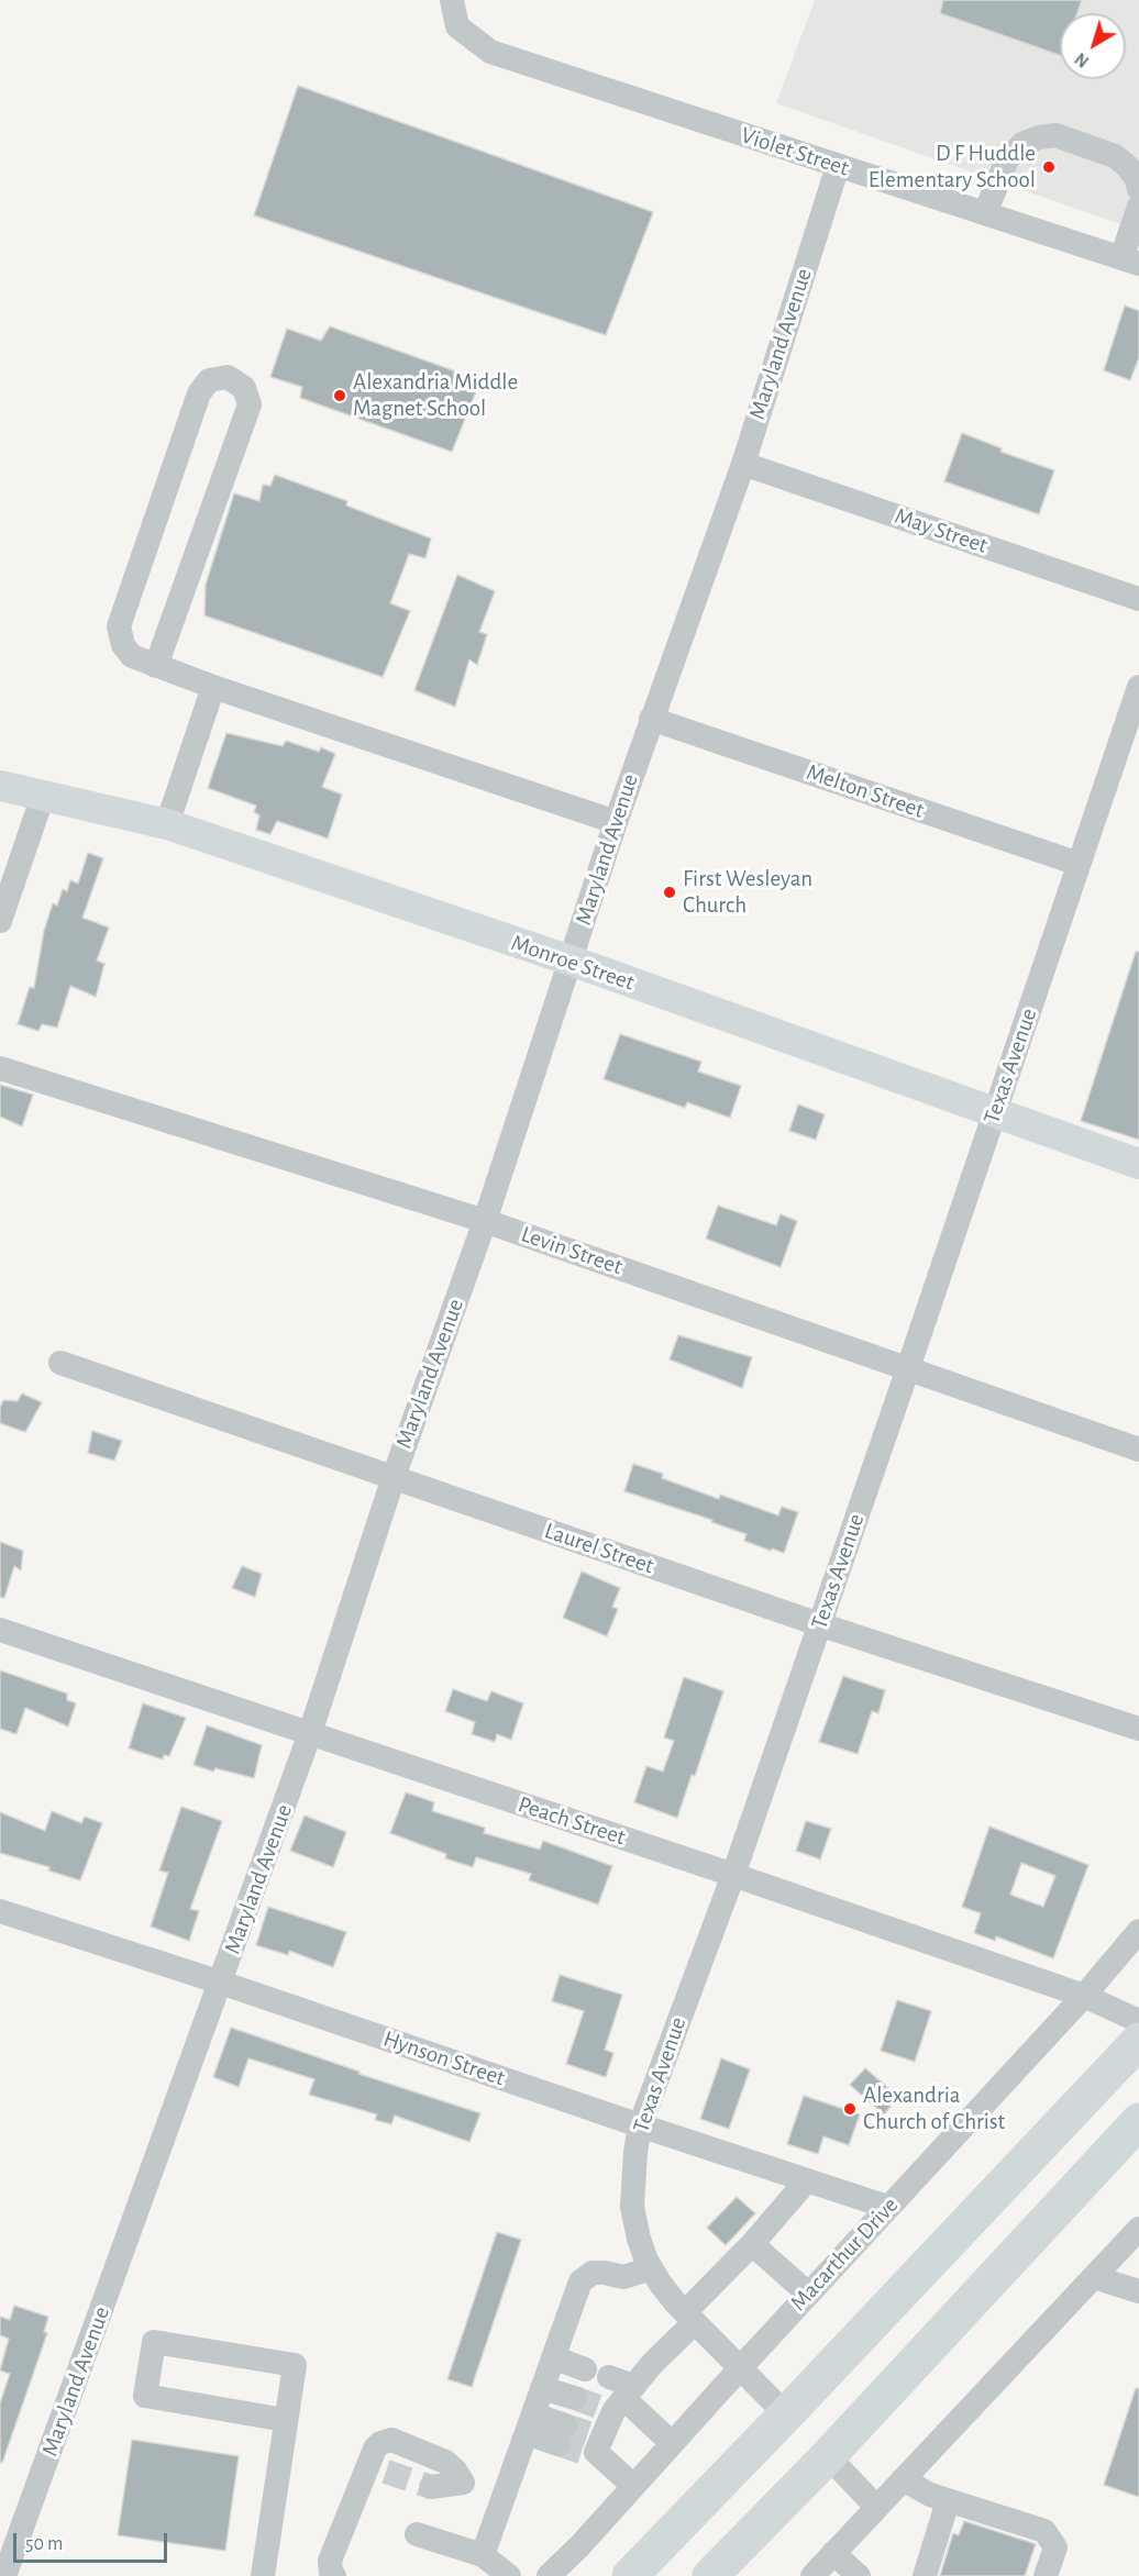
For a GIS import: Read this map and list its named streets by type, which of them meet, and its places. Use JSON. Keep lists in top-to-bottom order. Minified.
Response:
{"streets":{"main road":["Monroe Street"],"street":["Violet Street","Maryland Avenue","May Street","Melton Street","Texas Avenue","Levin Street","Laurel Street","Peach Street","Hynson Street","Macarthur Drive"]},"crossings":[["Violet Street","Maryland Avenue"],["Maryland Avenue","May Street"],["Maryland Avenue","Melton Street"],["Maryland Avenue","Monroe Street"],["Maryland Avenue","Levin Street"],["Maryland Avenue","Laurel Street"],["Maryland Avenue","Peach Street"],["Maryland Avenue","Hynson Street"],["Melton Street","Texas Avenue"],["Monroe Street","Texas Avenue"],["Texas Avenue","Levin Street"],["Texas Avenue","Laurel Street"],["Texas Avenue","Peach Street"],["Texas Avenue","Hynson Street"],["Texas Avenue","Macarthur Drive"],["Peach Street","Macarthur Drive"],["Hynson Street","Macarthur Drive"]],"places":["D F Huddle Elementary School","Alexandria Middle Magnet School","First Wesleyan Church","Alexandria Church of Christ"],"scale_bar":"50 m","north":"bottom left"}
